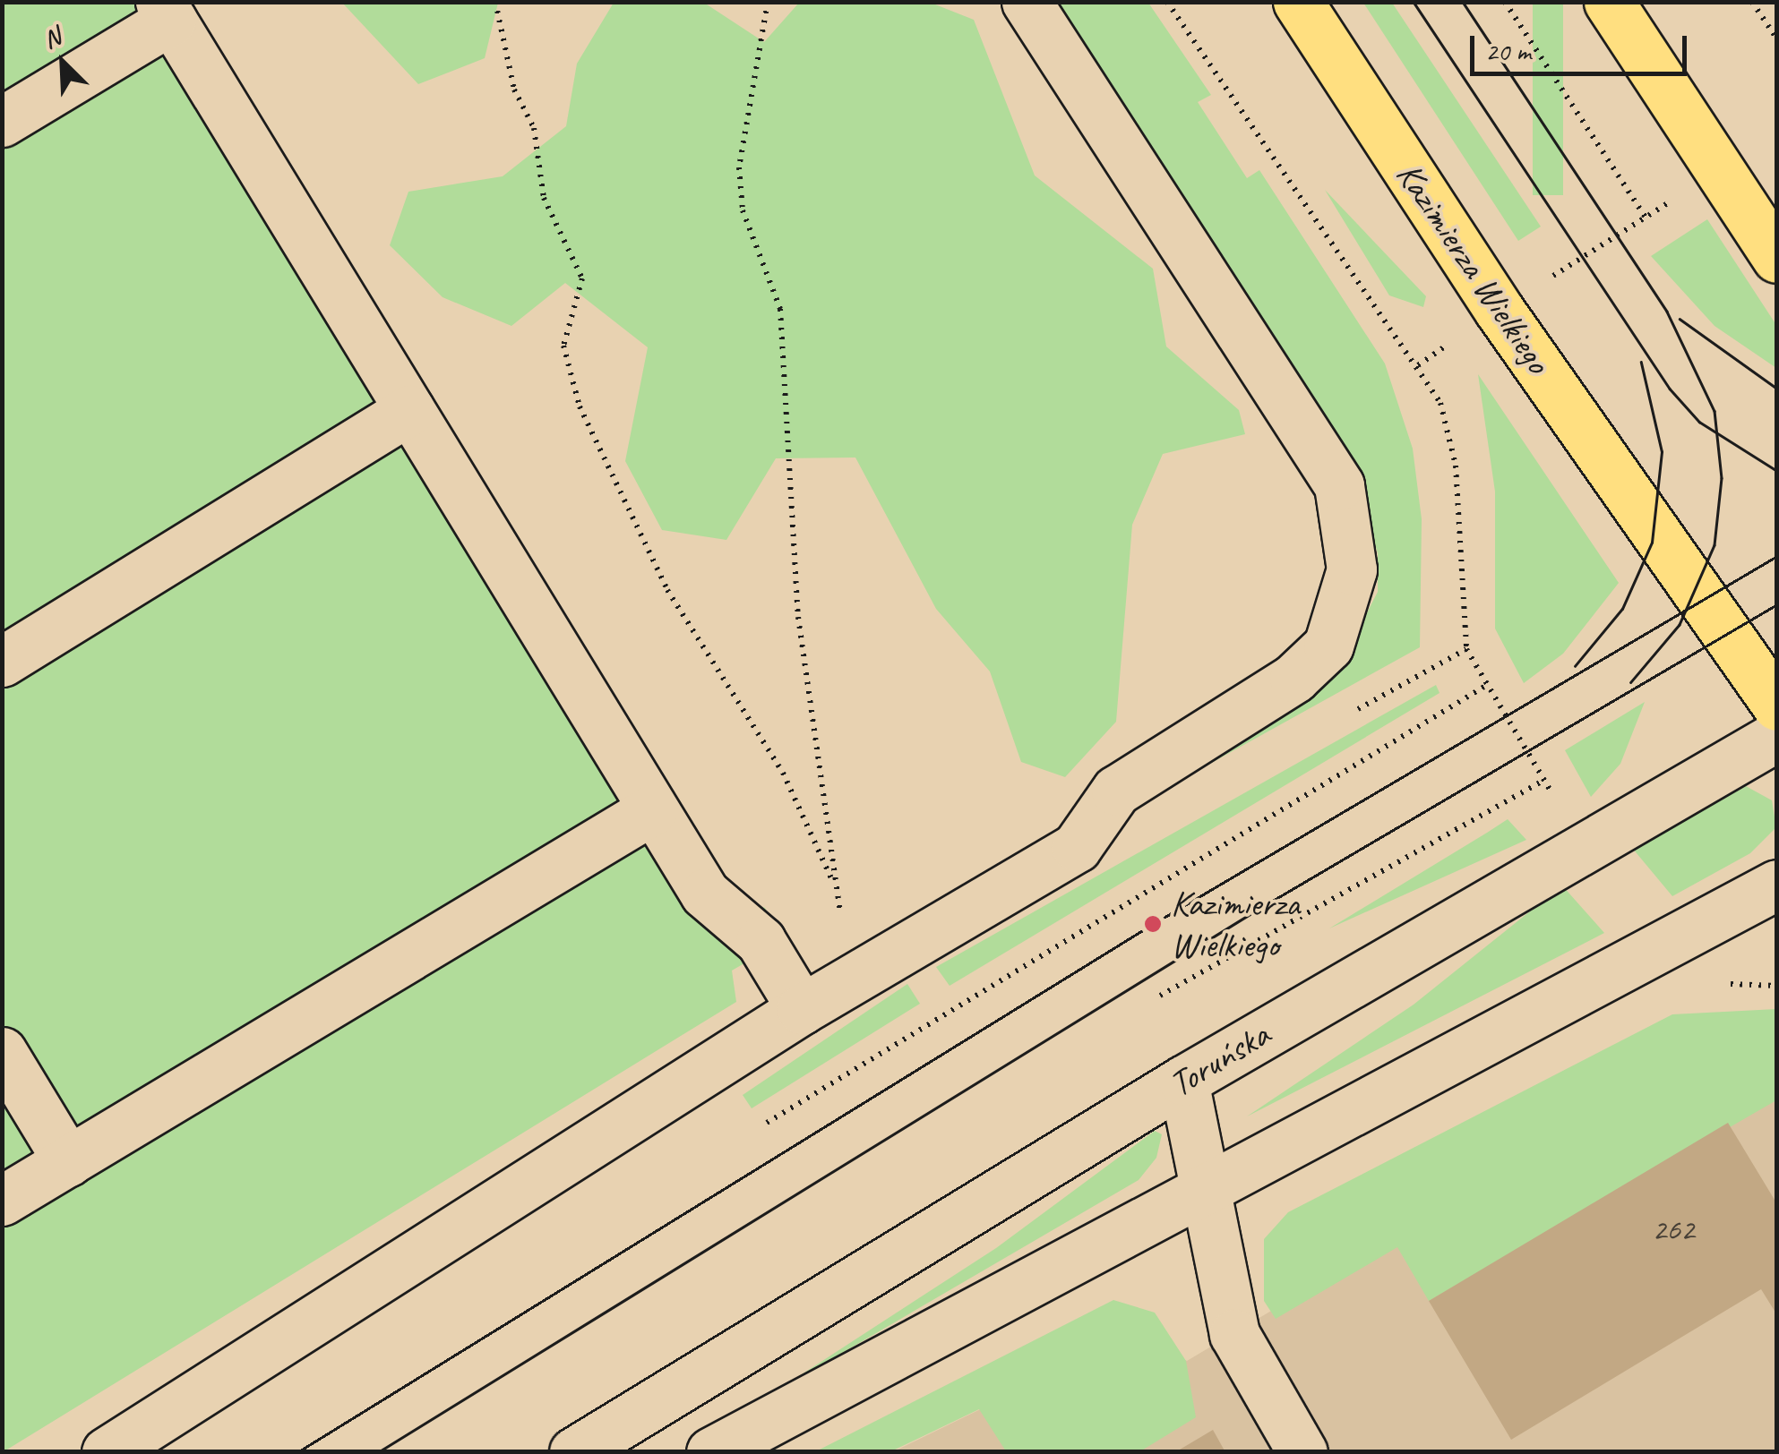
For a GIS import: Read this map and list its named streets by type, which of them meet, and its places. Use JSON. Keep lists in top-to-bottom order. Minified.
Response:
{"streets":{"main road":["Kazimierza Wielkiego"],"street":["Toruńska"]},"places":["Kazimierza Wielkiego"],"house_numbers":["262"],"scale_bar":"20 m","north":"top left"}
